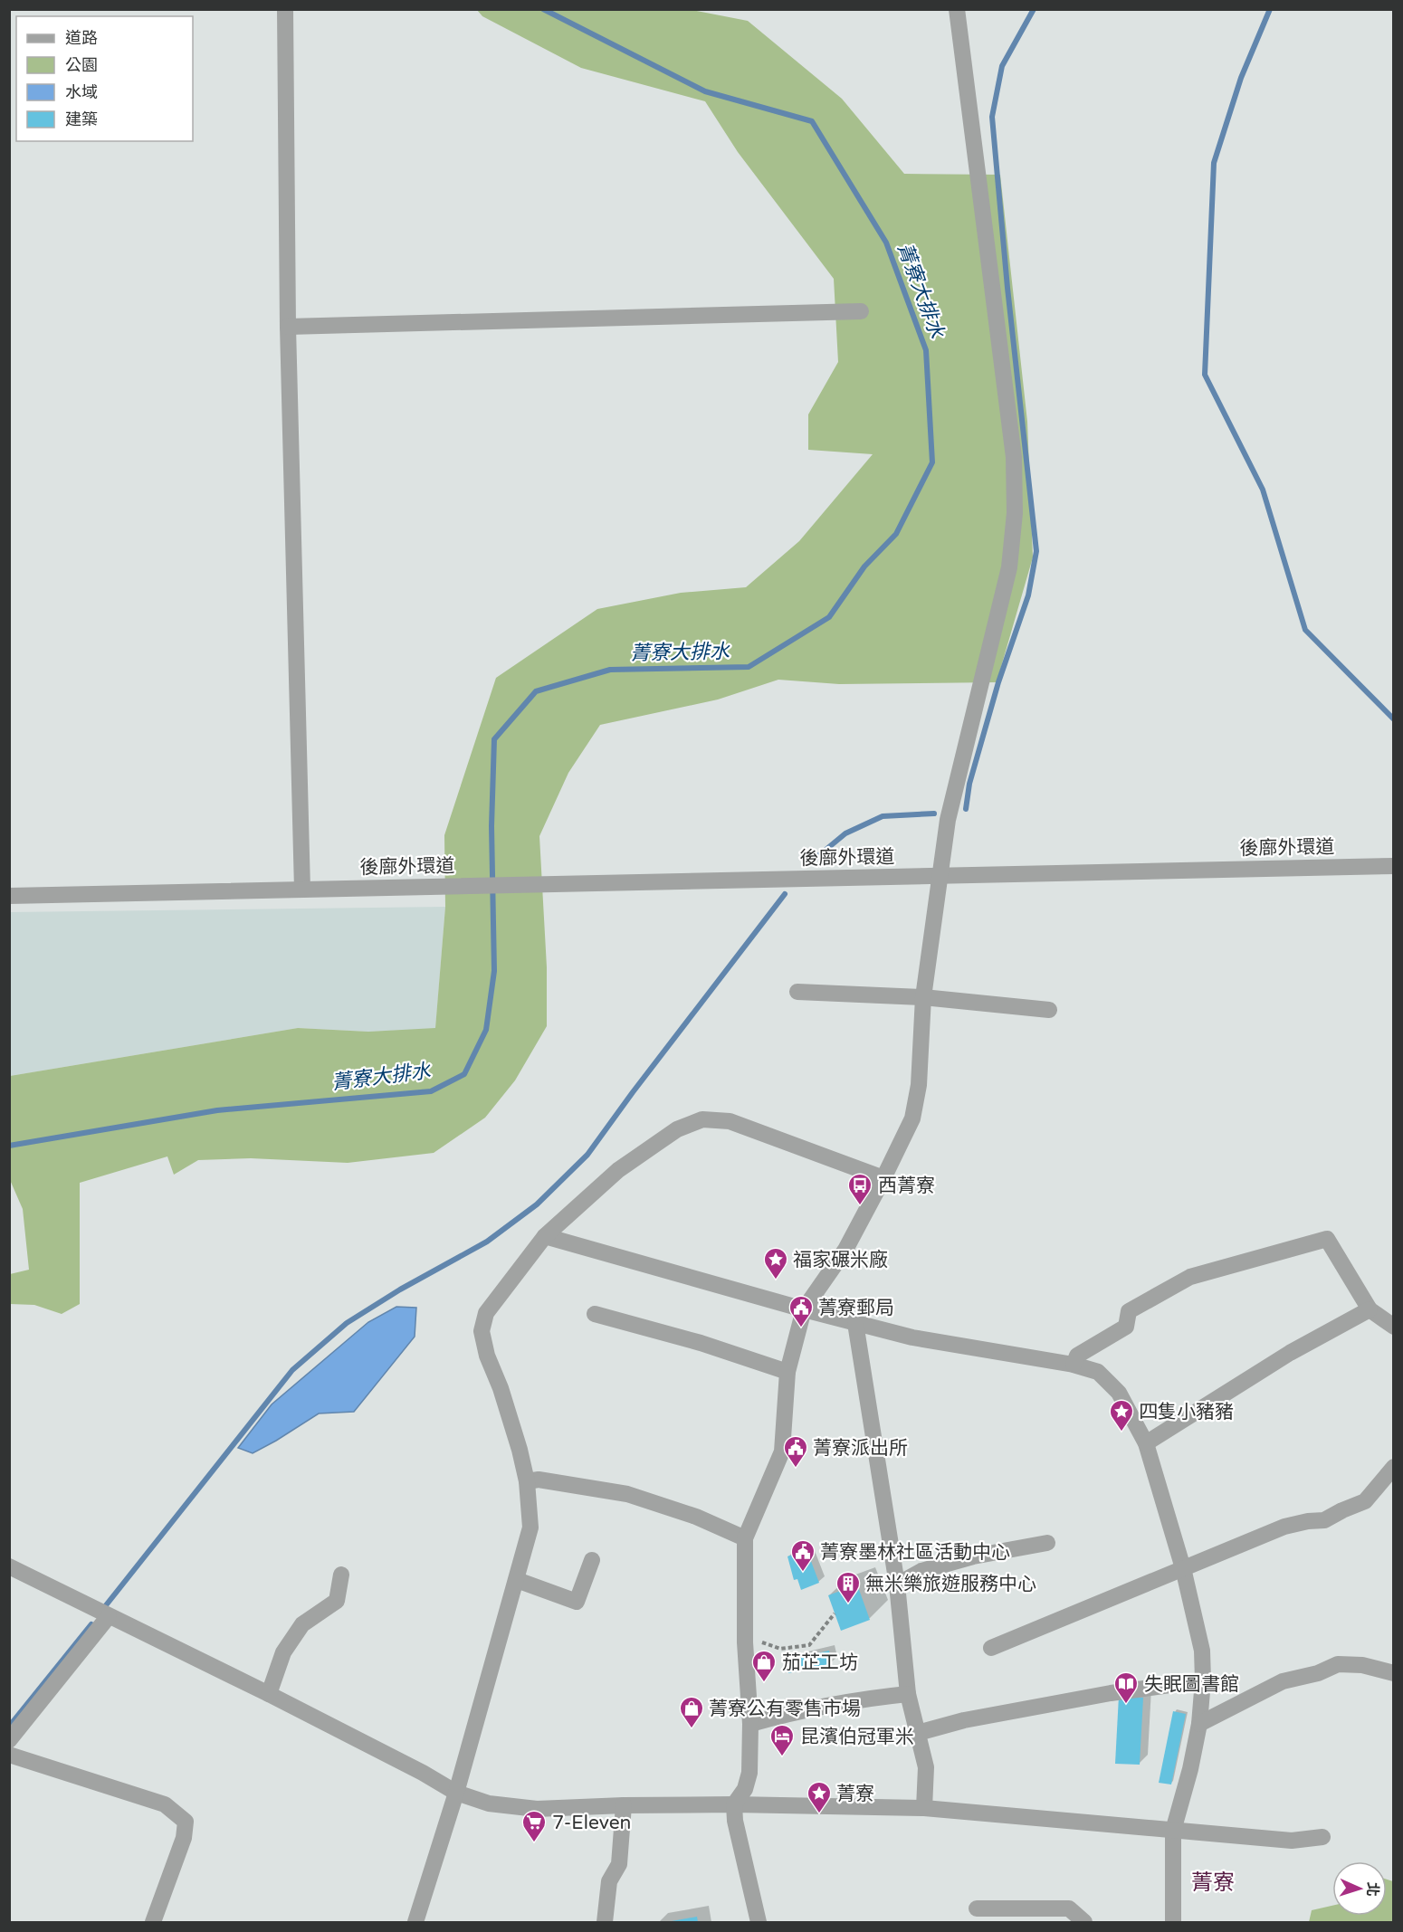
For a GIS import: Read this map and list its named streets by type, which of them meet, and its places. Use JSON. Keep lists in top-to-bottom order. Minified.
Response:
{"streets":{"street":["後廍外環道"]},"districts":["菁寮"],"water":["菁寮大排水"],"places":{"bus stop":["西菁寮"],"place":["福家碾米廠","四隻小豬豬","菁寮"],"public building":["菁寮郵局","菁寮派出所","菁寮墨林社區活動中心"],"building":["無米樂旅遊服務中心"],"shop":["茄芷工坊","菁寮公有零售市場"],"library":["失眠圖書館"],"hotel":["昆濱伯冠軍米"],"supermarket":["7-Eleven"]},"legend":["道路","公園","水域","建築"],"north":"right"}
